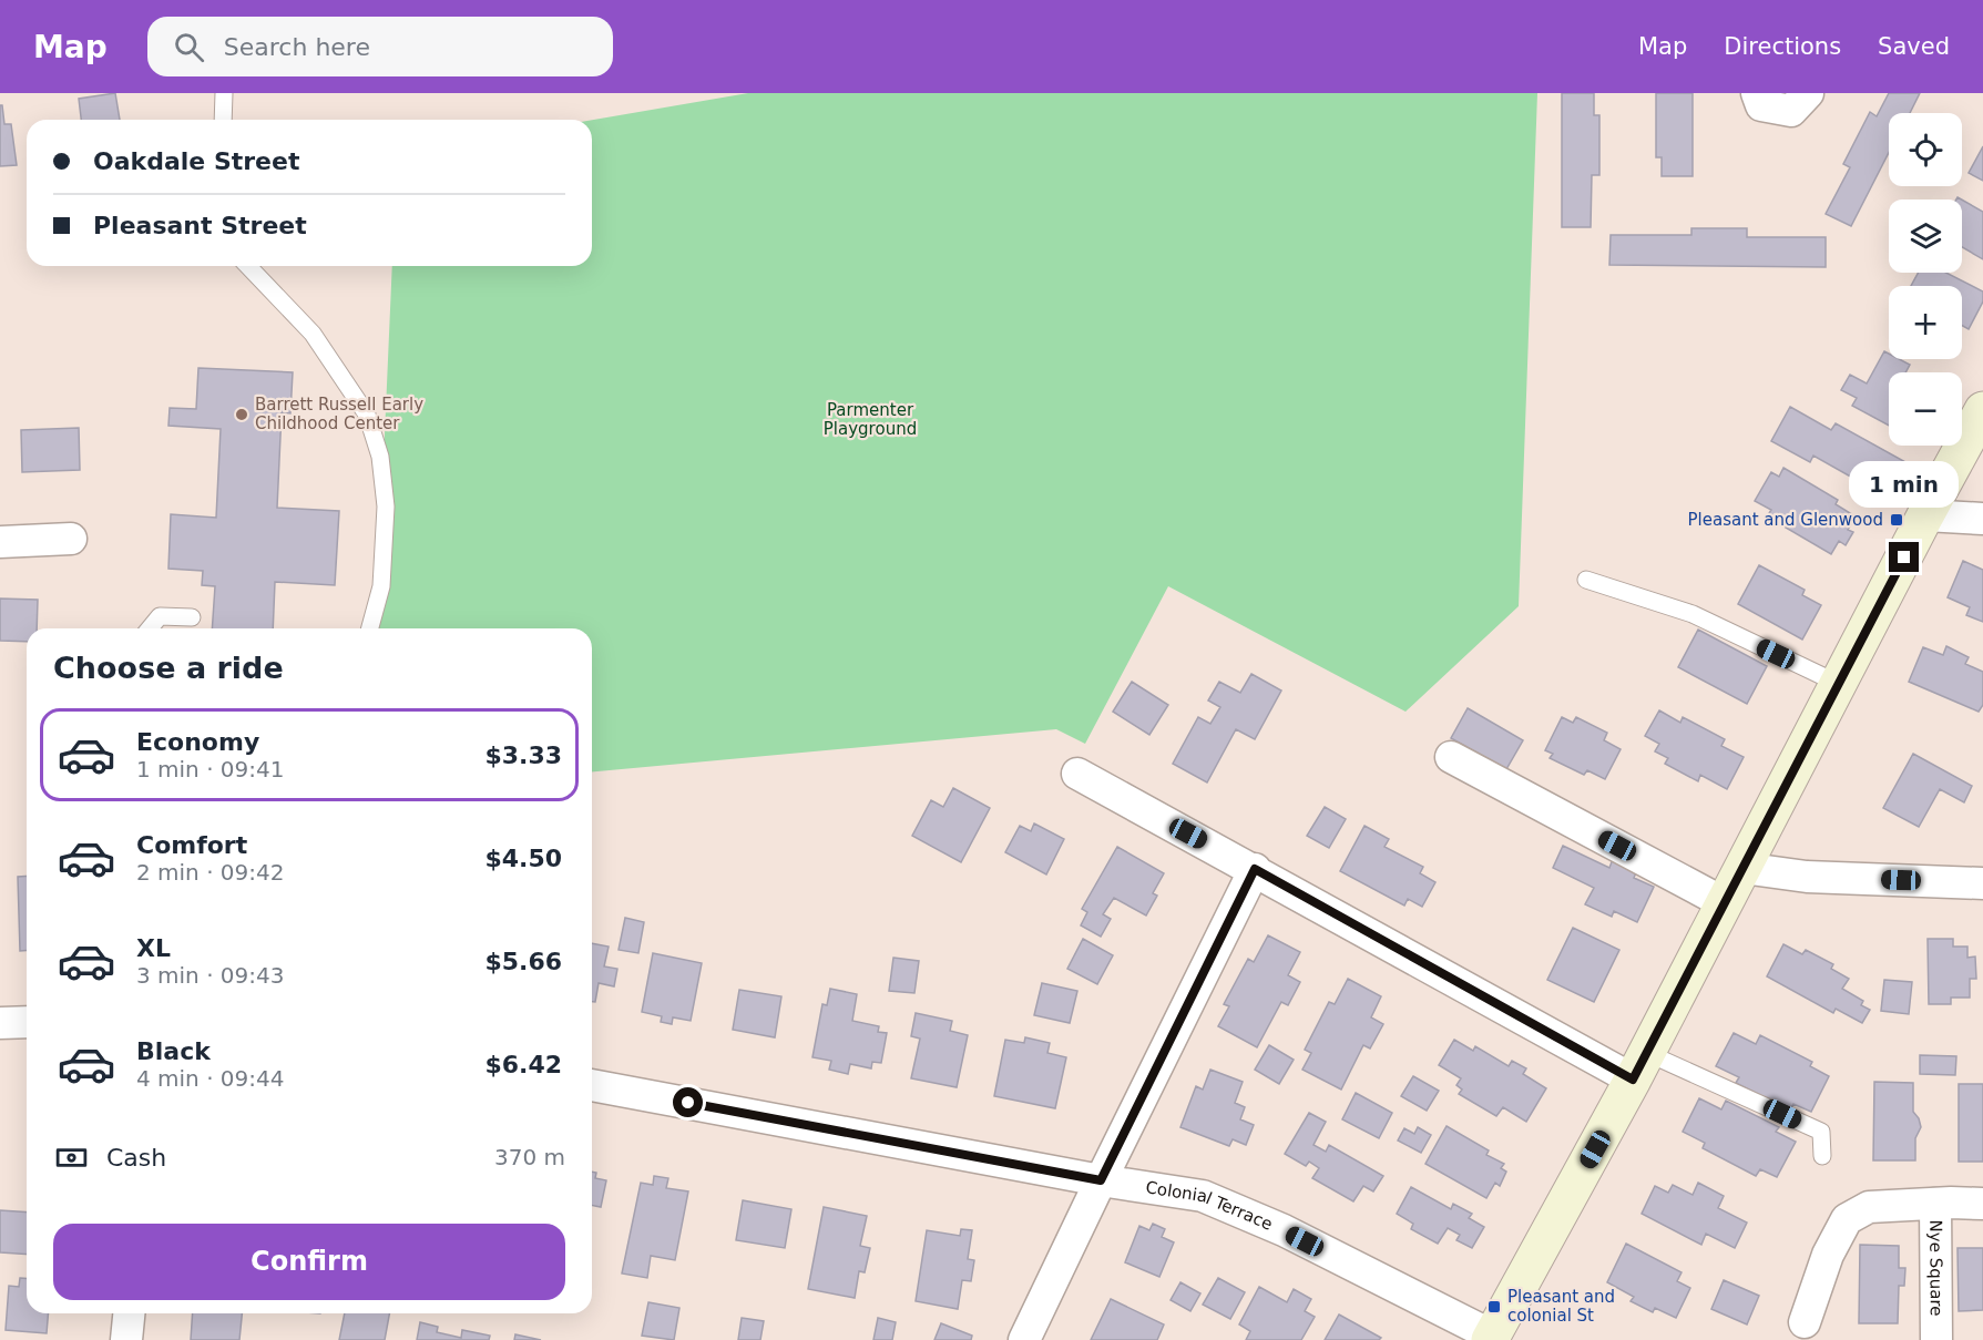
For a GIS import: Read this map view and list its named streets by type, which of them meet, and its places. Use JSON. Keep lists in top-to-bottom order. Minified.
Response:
{"streets":{"street":["Colonial Terrace","Nye Square"]},"parks":["Parmenter Playground"],"places":{"other":["Barrett Russell Early Childhood Center"],"transit":["Pleasant and Glenwood","Pleasant and colonial St"]},"page":{"header":"Map","search":"Search here","nav":["Map","Directions","Saved"],"map_buttons":["+","−"],"banner":["Oakdale Street","Pleasant Street"],"bubble":"1 min","heading":"Choose a ride","list":[{"name":"Economy","note":"1 min · 09:41","value":"$3.33"},{"name":"Comfort","note":"2 min · 09:42","value":"$4.50"},{"name":"XL","note":"3 min · 09:43","value":"$5.66"},{"name":"Black","note":"4 min · 09:44","value":"$6.42"}],"pay":["Cash","370 m"],"buttons":"Confirm"}}
